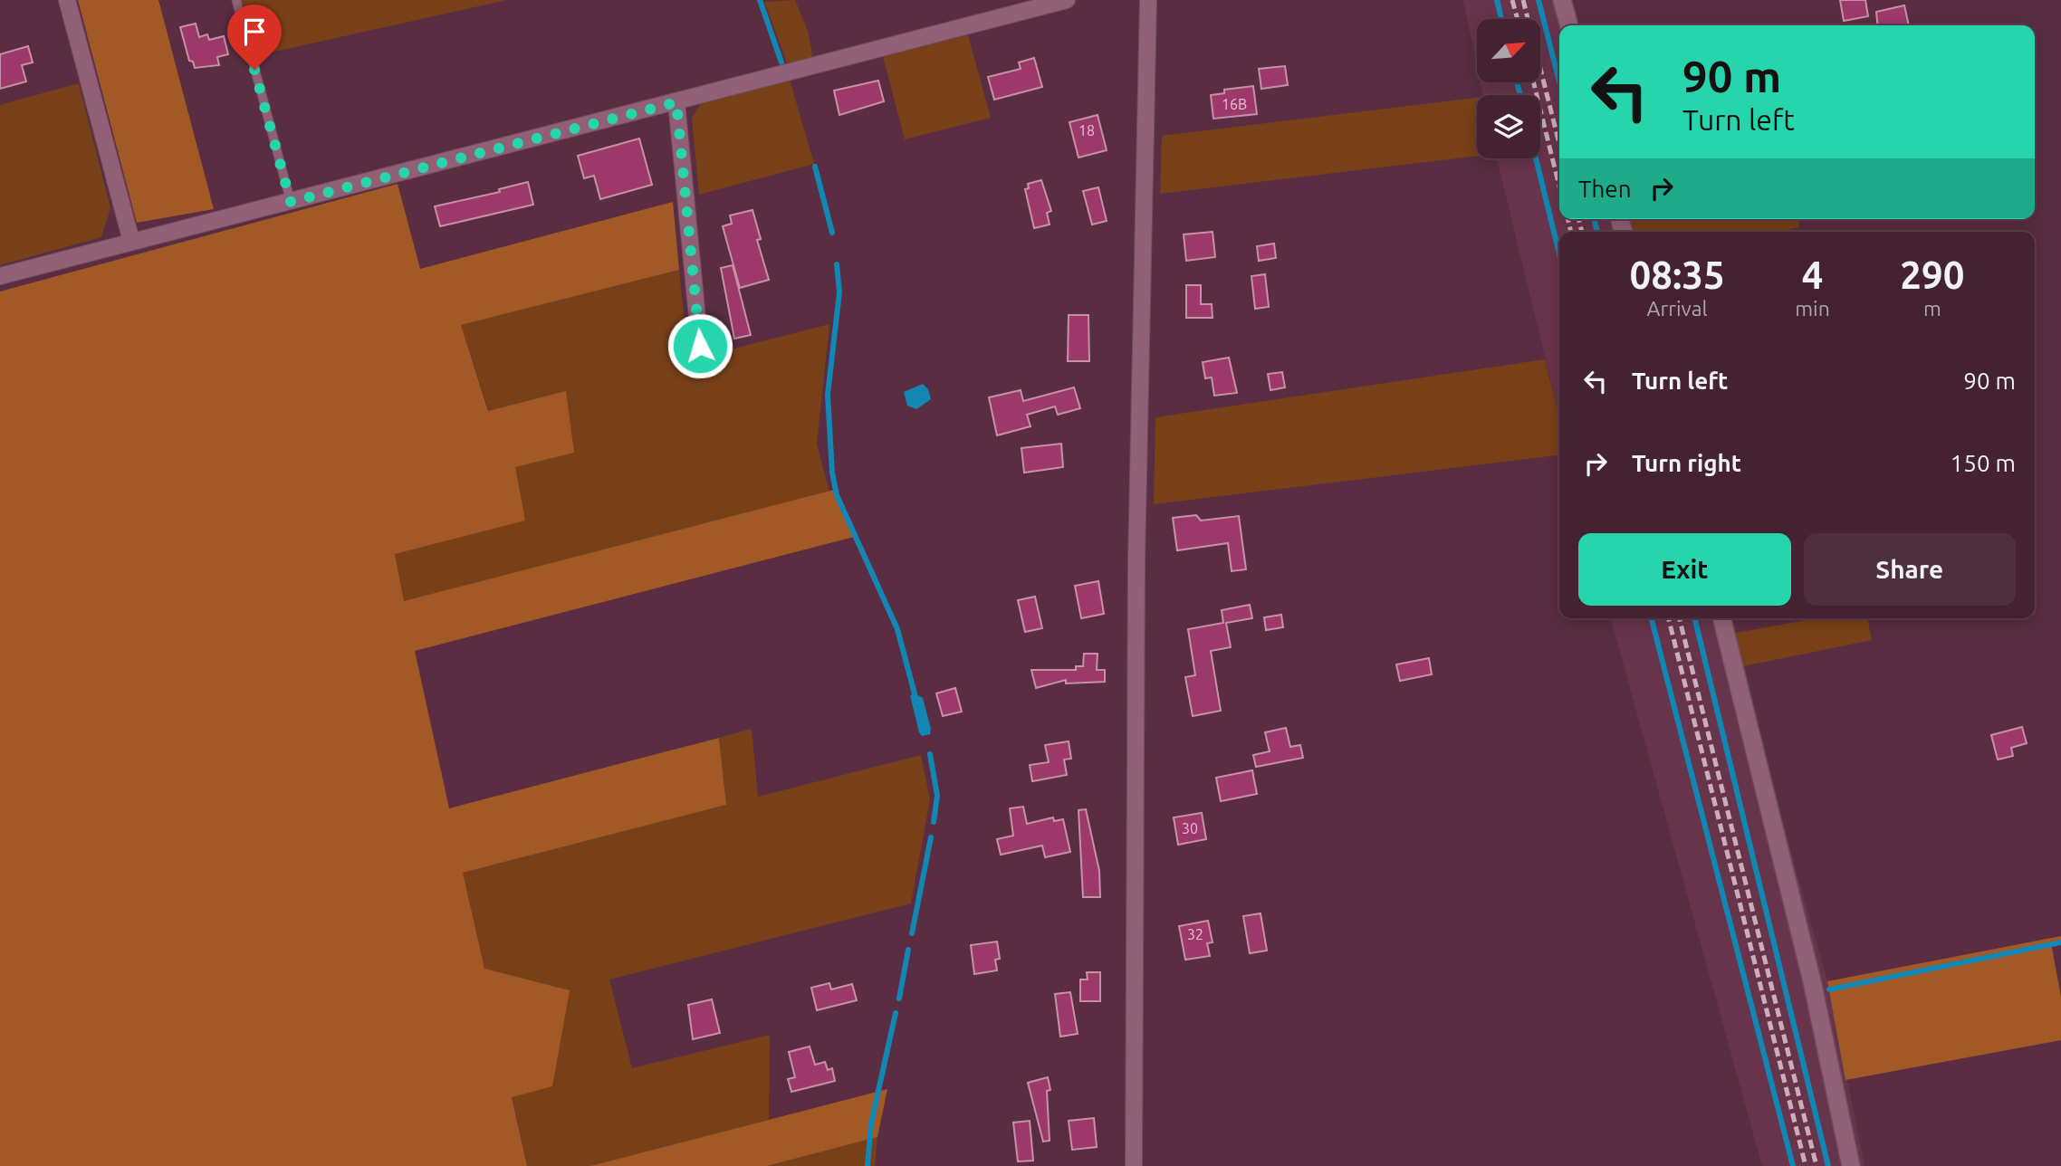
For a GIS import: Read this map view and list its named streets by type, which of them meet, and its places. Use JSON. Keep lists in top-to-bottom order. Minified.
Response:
{"house_numbers":["16B","18","30","32"],"north":"top right","page":{"turn":["90 m","Turn left"],"then":"Then","eta":["08:35","Arrival","4","min","290","m"],"list":[{"name":"Turn left","value":"90 m"},{"name":"Turn right","value":"150 m"}],"buttons":["Exit","Share"]}}
